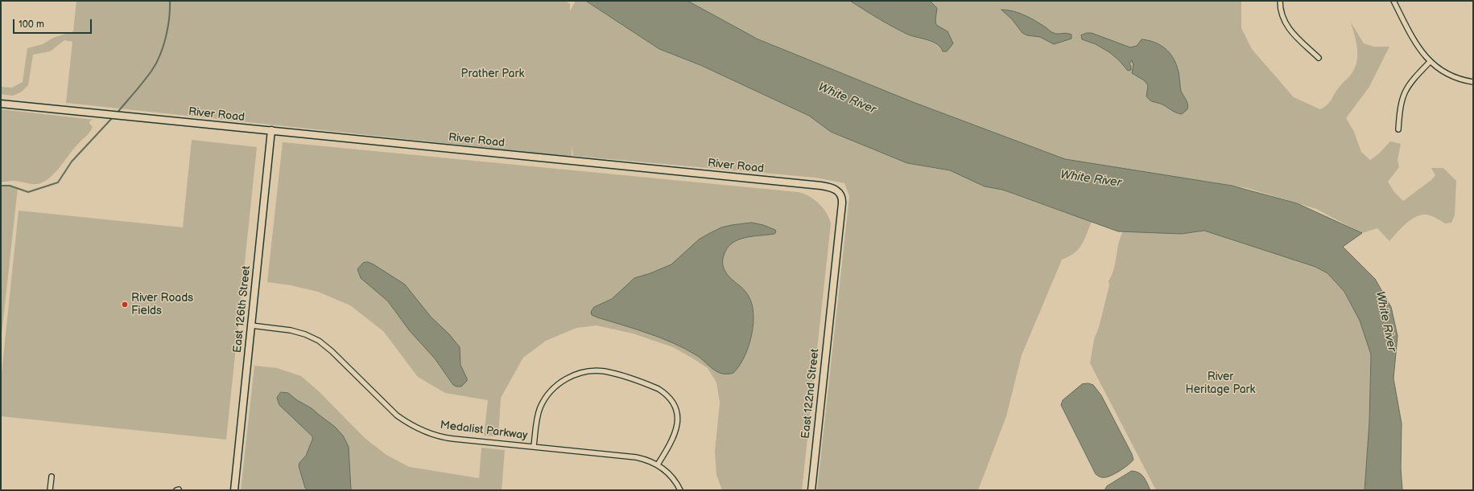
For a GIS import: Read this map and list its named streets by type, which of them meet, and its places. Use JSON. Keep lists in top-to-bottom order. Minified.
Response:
{"streets":{"street":["River Road","East 126th Street","East 122nd Street","Medalist Parkway"]},"crossings":[["River Road","East 126th Street"],["River Road","East 122nd Street"],["East 126th Street","Medalist Parkway"]],"water":["White River"],"parks":["Prather Park","River Heritage Park"],"places":["River Roads Fields"],"scale_bar":"100 m"}
